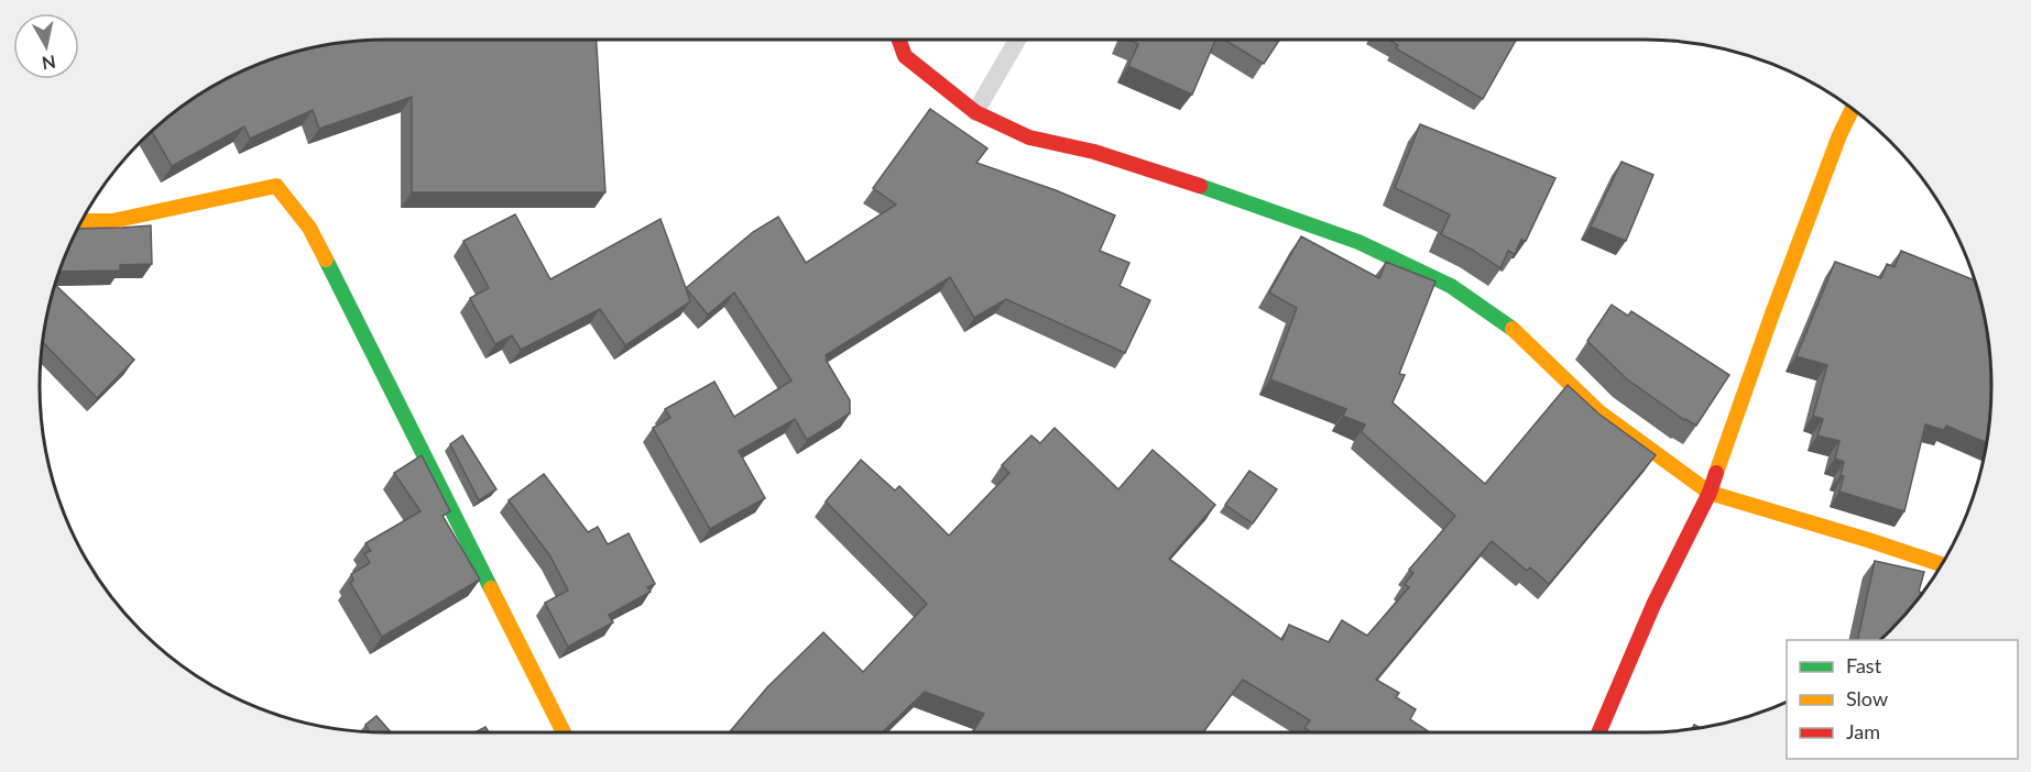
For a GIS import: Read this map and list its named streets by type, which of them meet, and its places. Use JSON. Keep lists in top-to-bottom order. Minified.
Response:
{"legend":["Fast","Slow","Jam"],"north":"bottom"}
